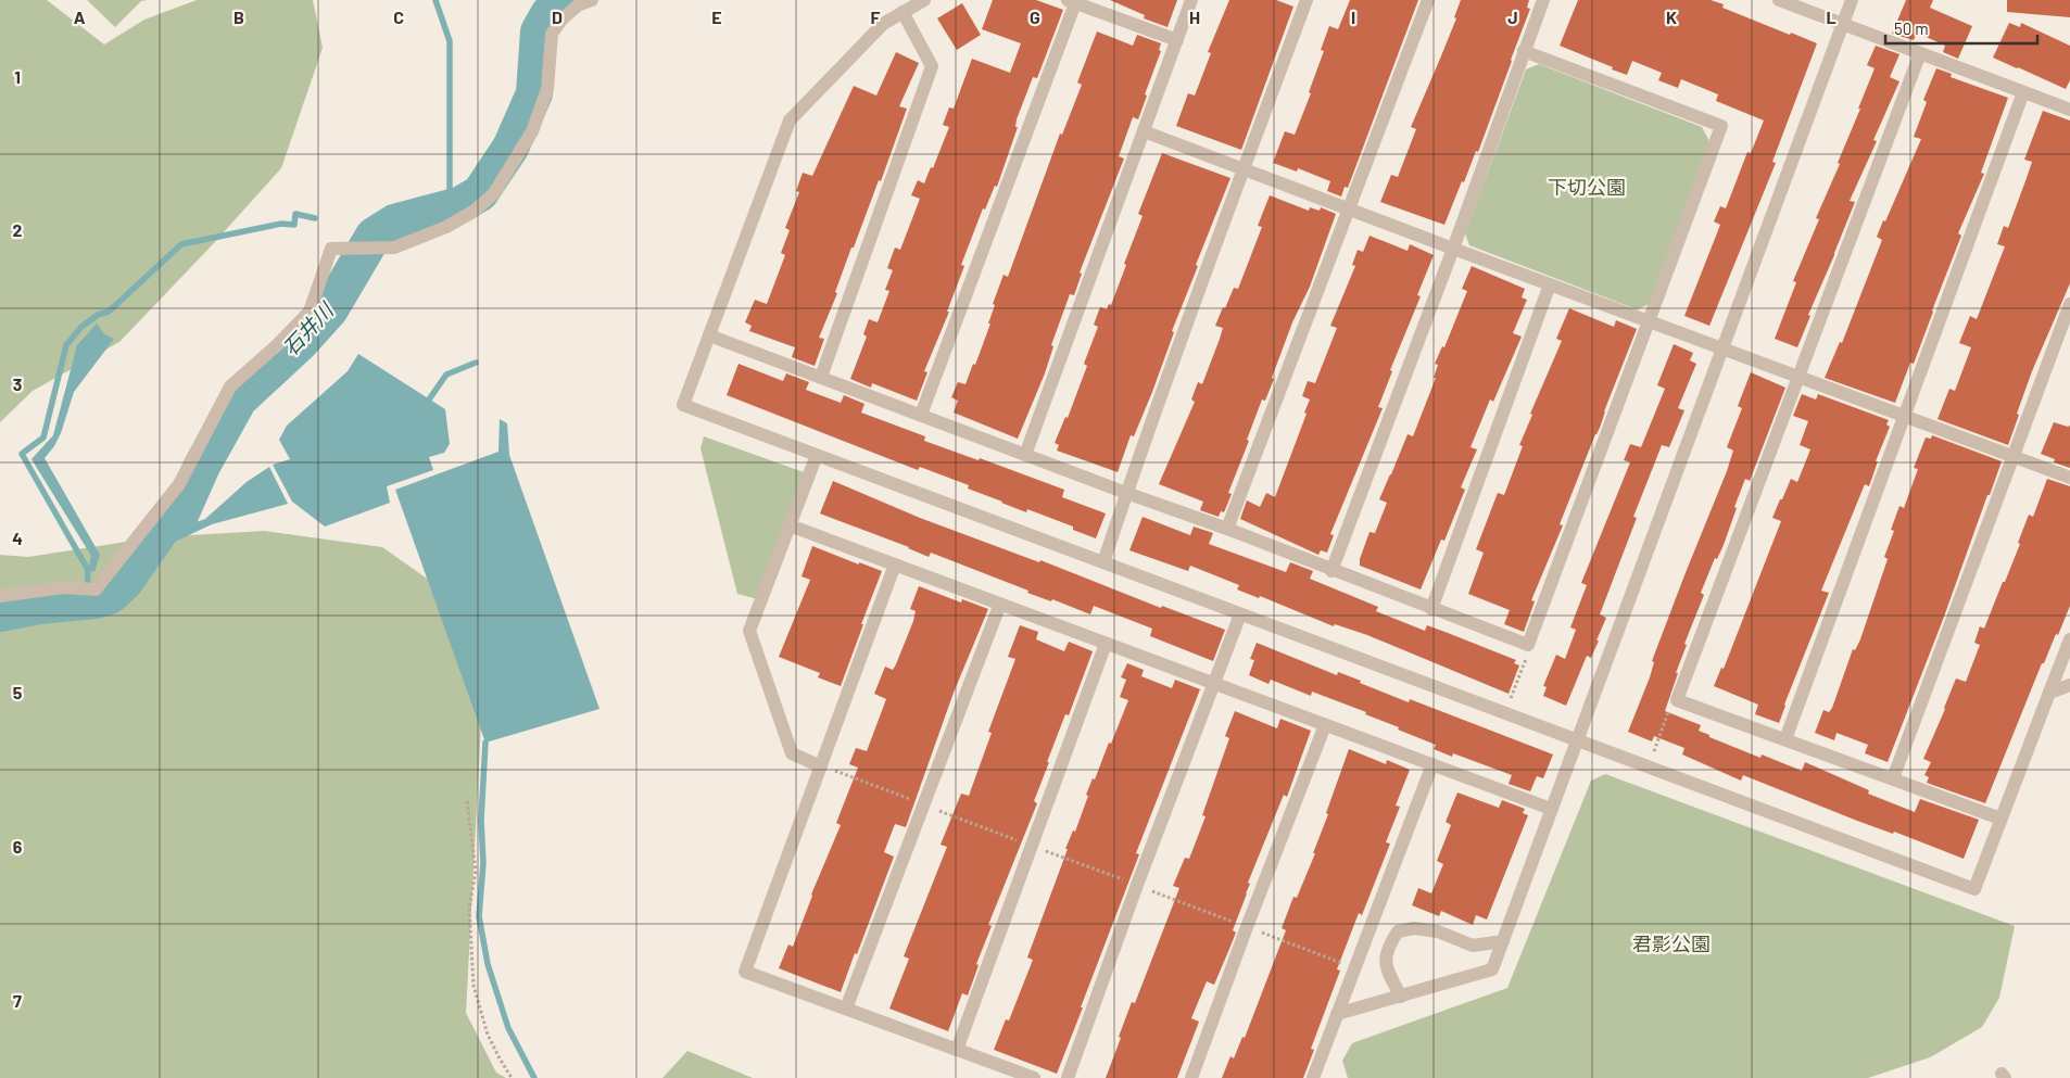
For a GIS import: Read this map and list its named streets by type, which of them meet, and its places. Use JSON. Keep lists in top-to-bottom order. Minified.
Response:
{"water":["石井川"],"parks":["下切公園","君影公園"],"scale_bar":"50 m","grid":{"columns":["A","B","C","D","E","F","G","H","I","J","K","L"],"rows":["1","2","3","4","5","6","7"]}}
